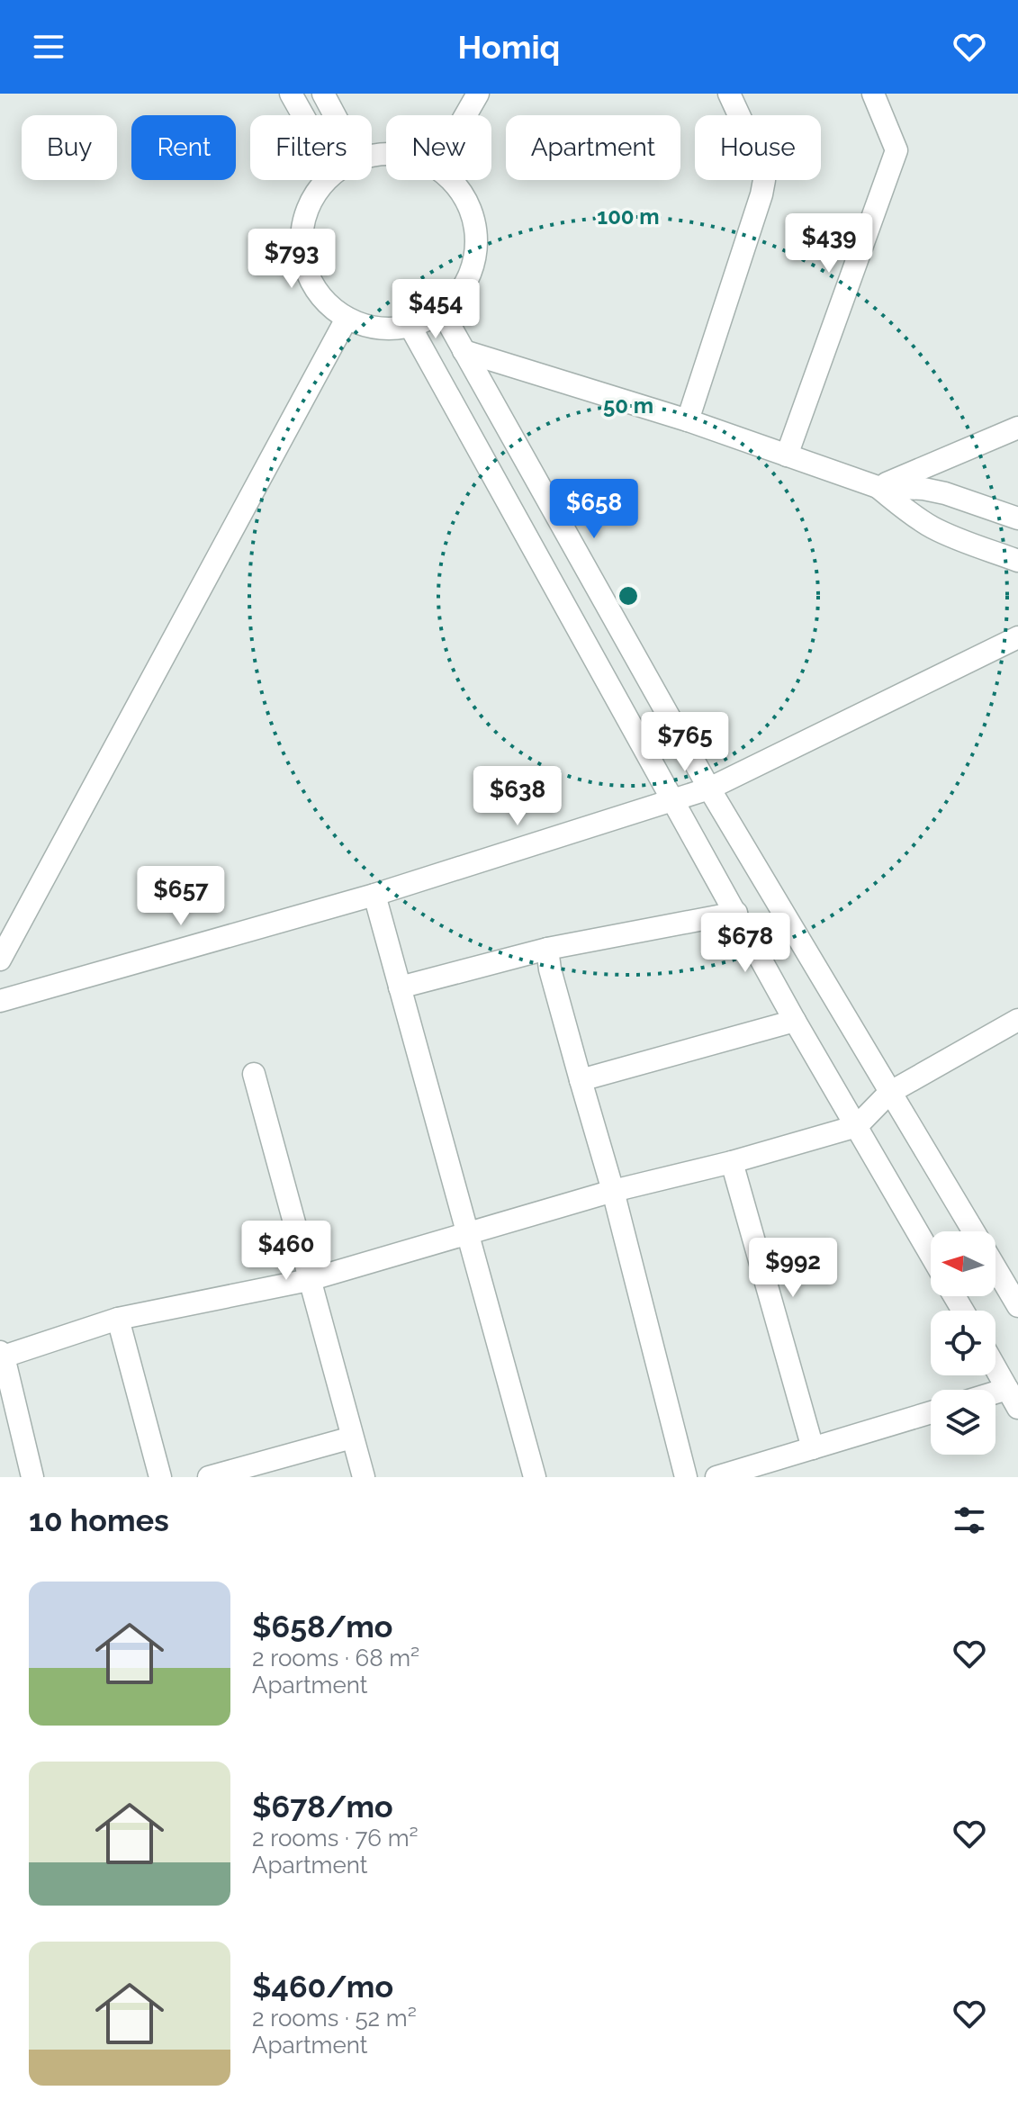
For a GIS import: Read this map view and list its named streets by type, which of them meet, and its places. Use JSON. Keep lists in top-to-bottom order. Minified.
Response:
{"north":"left","page":{"header":"Homiq","chip":["Buy","Rent","Filters","New","Apartment","House"],"price":["$439","$793","$454","$658","$765","$638","$657","$678","$460","$992"],"heading":"10 homes","list":[{"name":"$658/mo","note":"2 rooms · 68 m² · Apartment"},{"name":"$678/mo","note":"2 rooms · 76 m² · Apartment"},{"name":"$460/mo","note":"2 rooms · 52 m² · Apartment"}]},"rings":["100 m","50 m"]}
